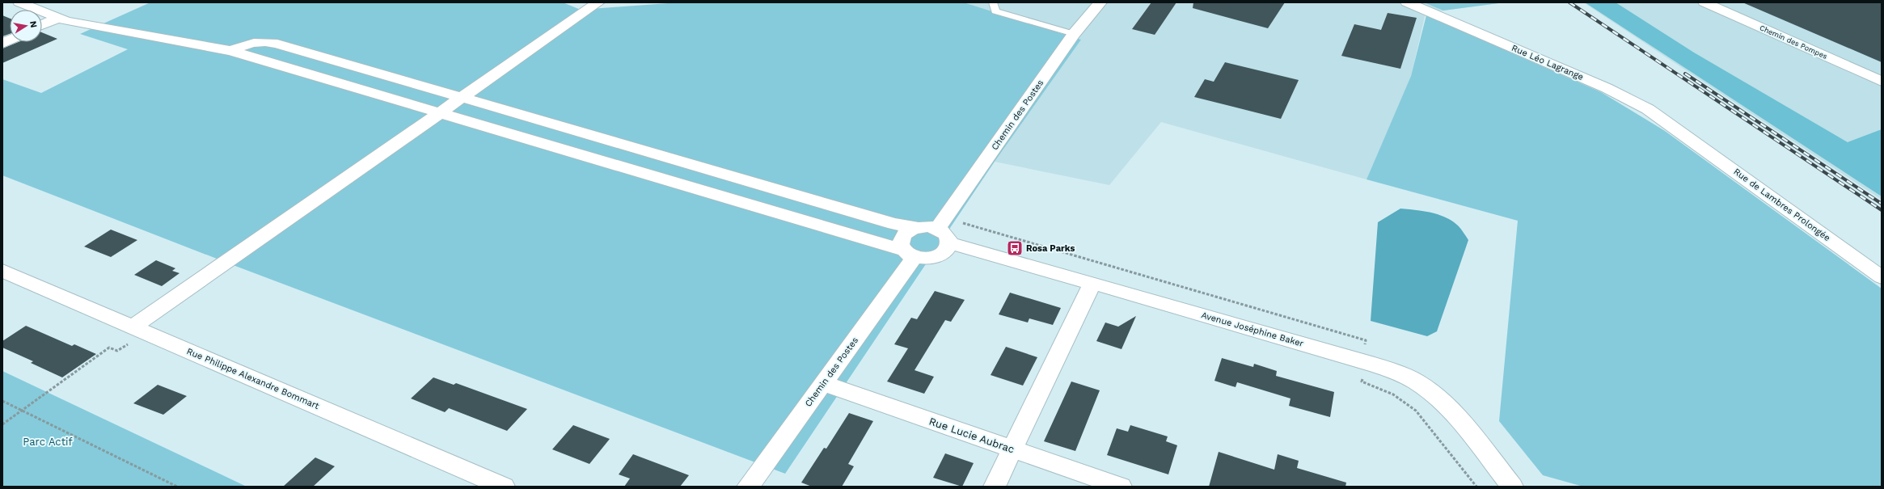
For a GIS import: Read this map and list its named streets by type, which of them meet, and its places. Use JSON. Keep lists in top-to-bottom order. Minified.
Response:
{"streets":{"street":["Chemin des Pompes","Rue Léo Lagrange","Chemin des Postes","Rue de Lambres Prolongée","Avenue Joséphine Baker","Rue Philippe Alexandre Bommart","Rue Lucie Aubrac"]},"crossings":[["Rue Léo Lagrange","Rue de Lambres Prolongée"],["Chemin des Postes","Avenue Joséphine Baker"],["Chemin des Postes","Rue Lucie Aubrac"]],"parks":["Parc Actif"],"places":{"bus stop":["Rosa Parks"]},"north":"right"}
